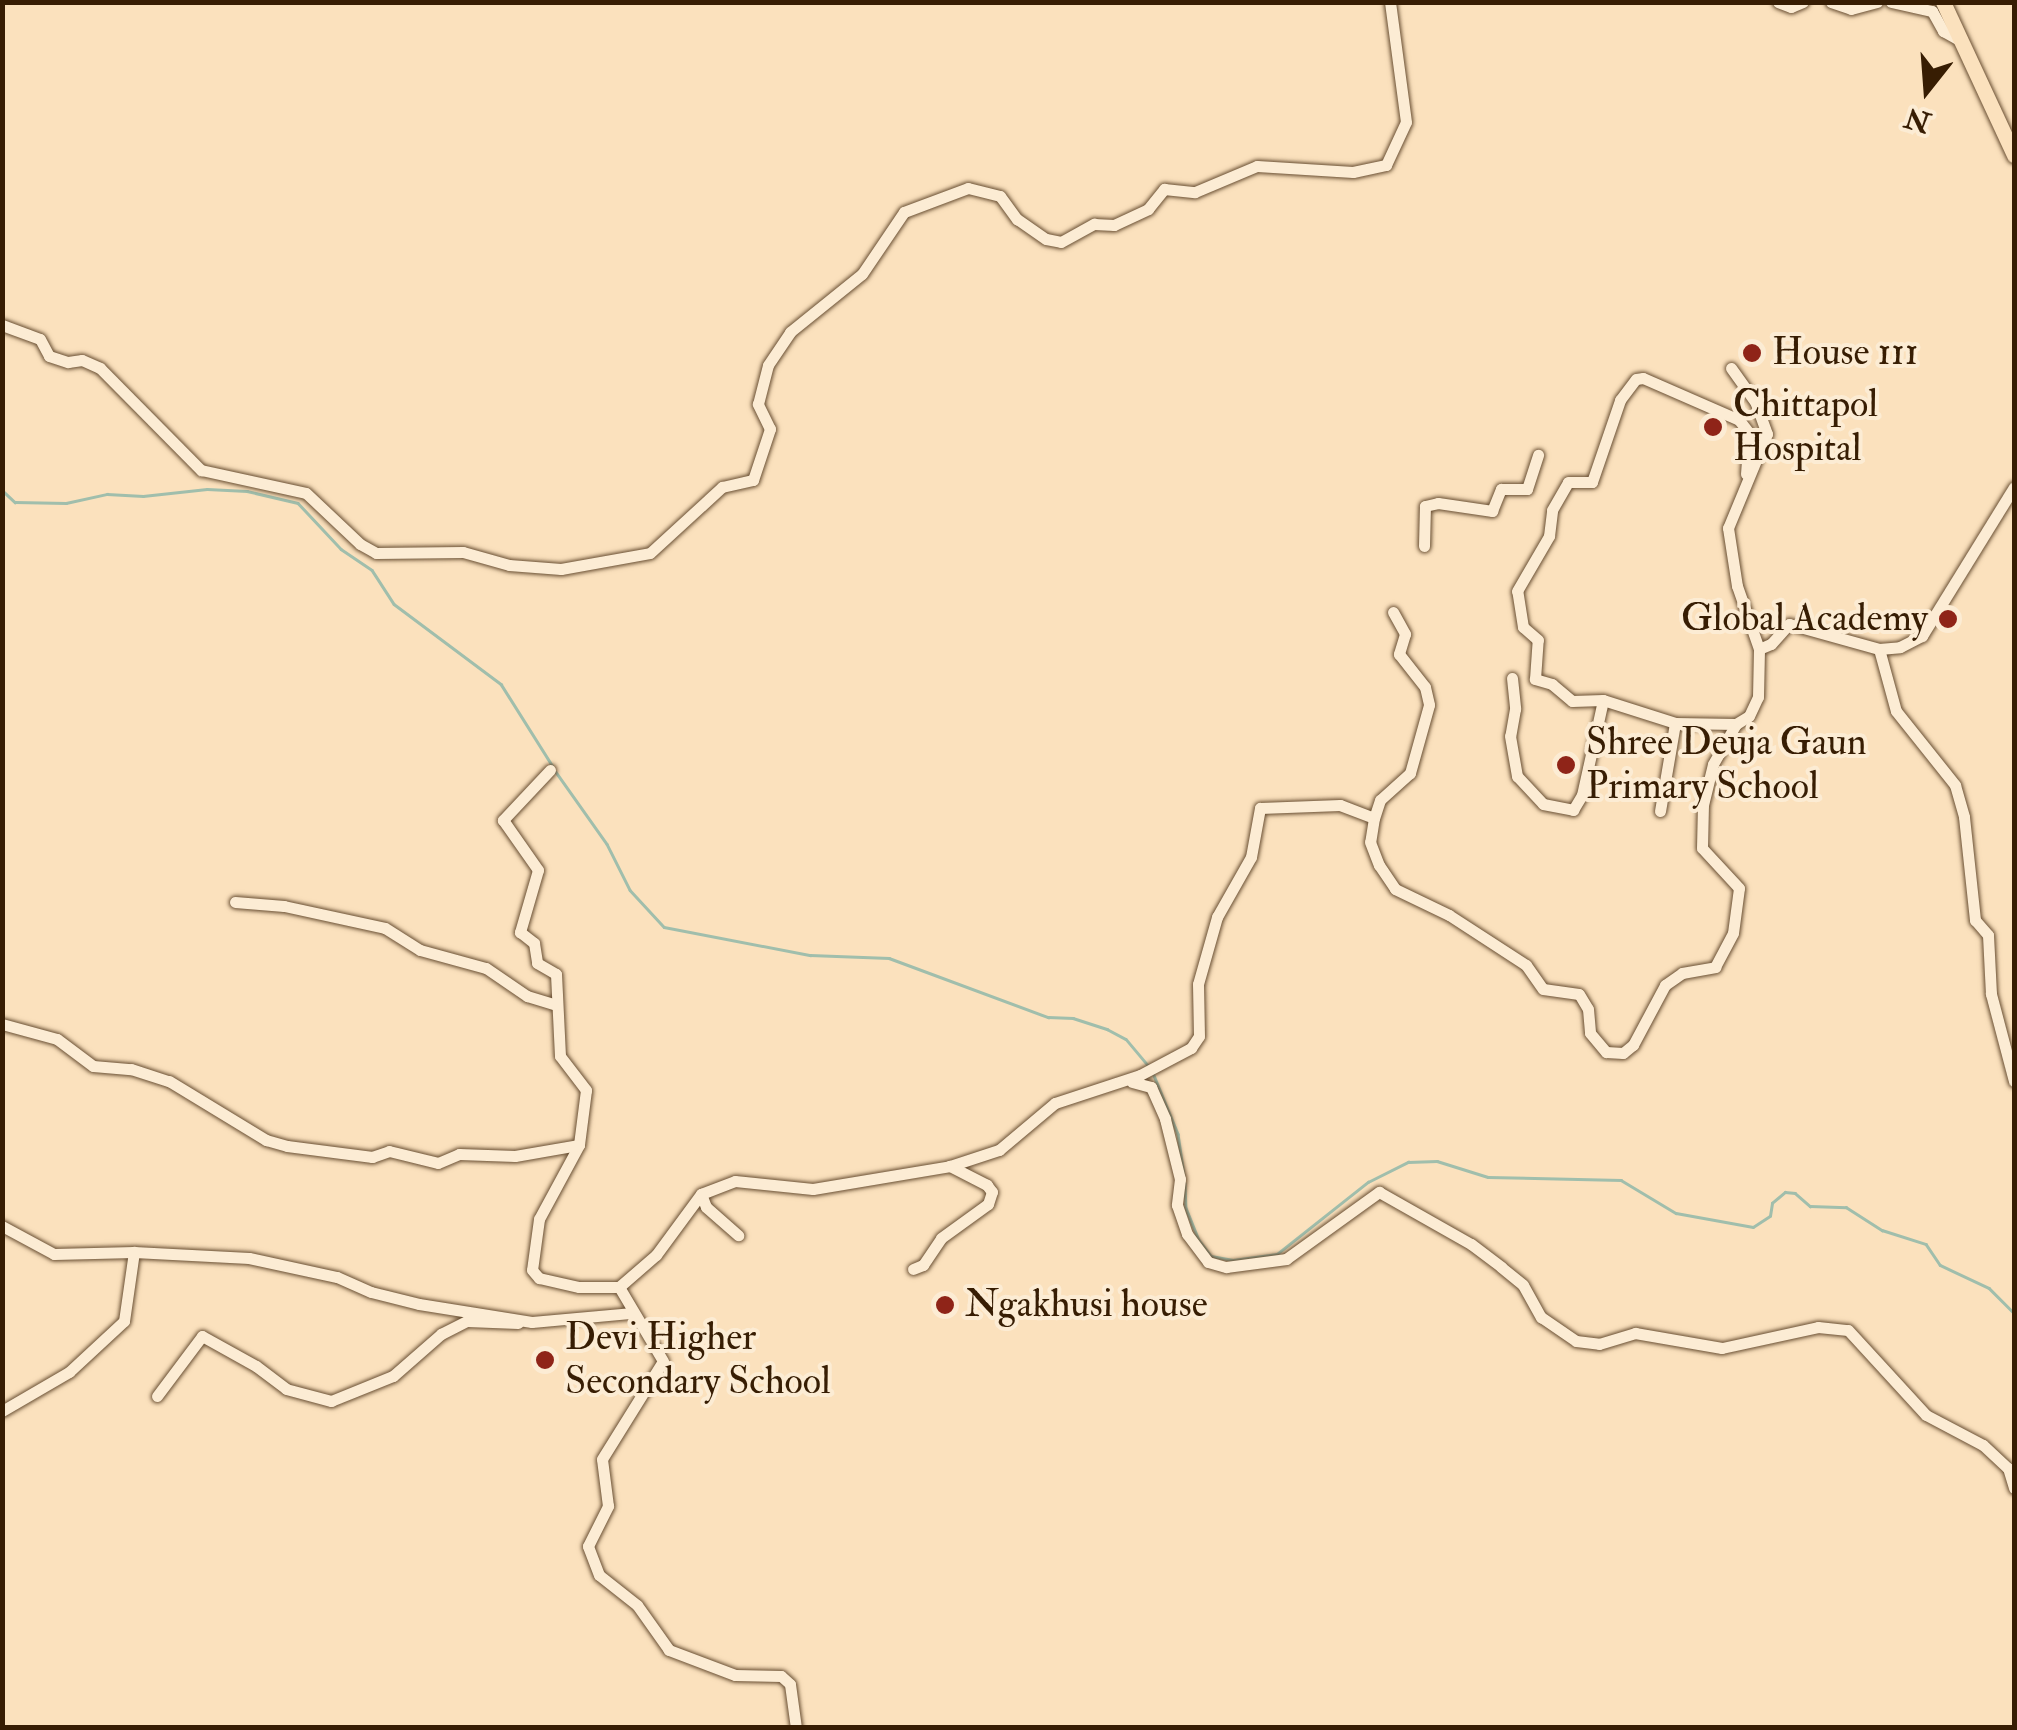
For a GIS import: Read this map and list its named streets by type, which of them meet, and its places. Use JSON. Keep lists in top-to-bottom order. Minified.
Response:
{"places":["House 111","Chittapol Hospital","Global Academy","Shree Deuja Gaun Primary School","Ngakhusi house","Devi Higher Secondary School"],"north":"bottom"}
